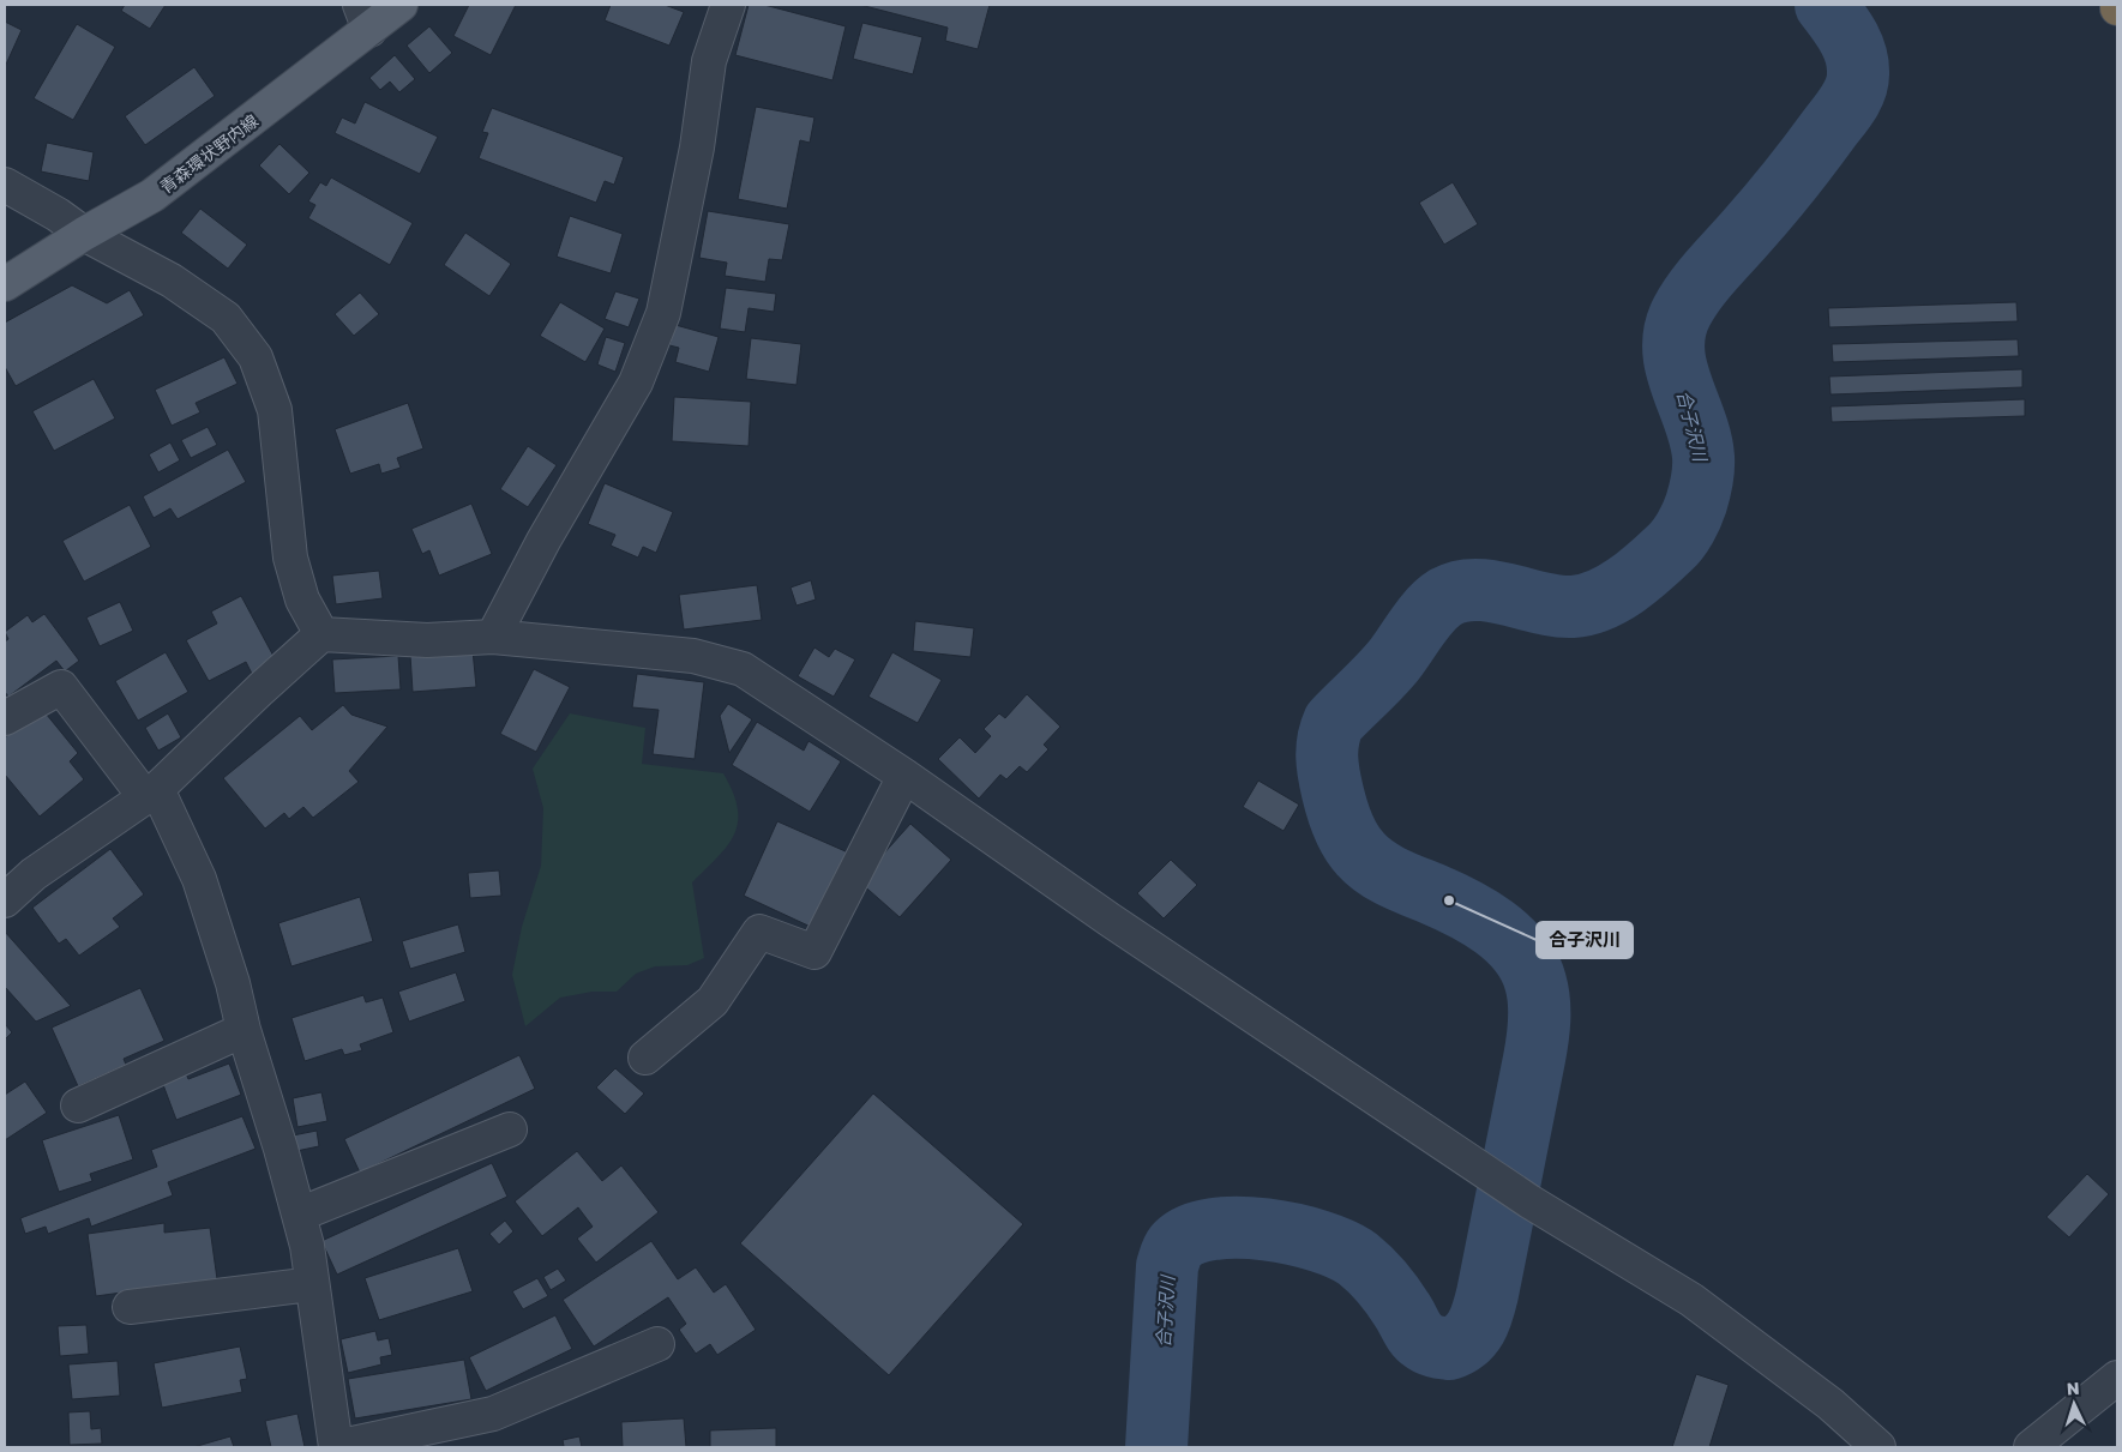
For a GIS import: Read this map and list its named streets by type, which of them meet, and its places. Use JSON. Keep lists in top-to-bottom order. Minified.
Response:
{"streets":{"main road":["青森環状野内線"]},"water":["合子沢川"],"places":["合子沢川"],"north":"top"}
